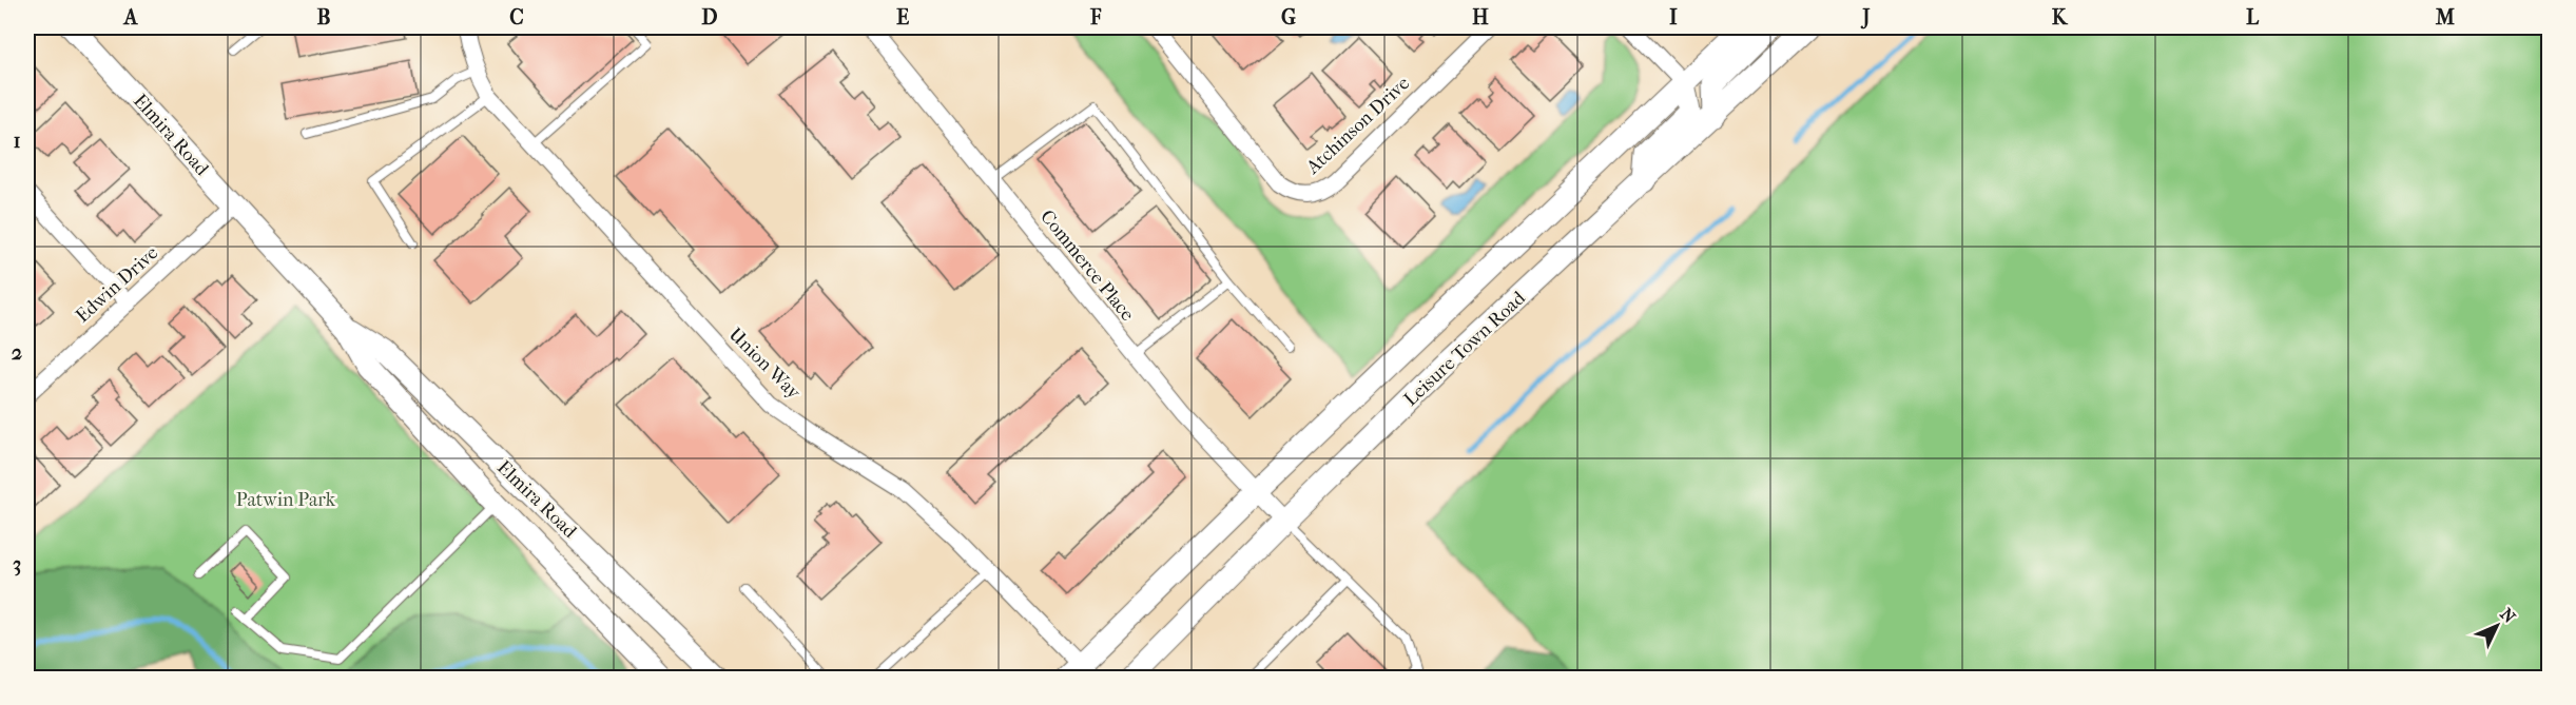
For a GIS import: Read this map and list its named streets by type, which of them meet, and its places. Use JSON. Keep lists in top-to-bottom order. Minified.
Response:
{"streets":{"main road":["Elmira Road","Leisure Town Road"],"street":["Atchinson Drive","Commerce Place","Edwin Drive","Union Way"]},"crossings":[["Elmira Road","Edwin Drive"],["Commerce Place","Leisure Town Road"]],"parks":["Patwin Park"],"north":"top right","grid":{"columns":["A","B","C","D","E","F","G","H","I","J","K","L","M"],"rows":["1","2","3"]}}
